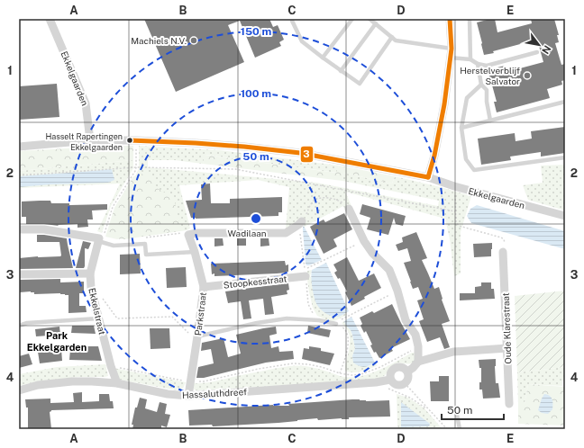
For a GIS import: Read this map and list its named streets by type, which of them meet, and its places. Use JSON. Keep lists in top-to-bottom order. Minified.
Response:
{"streets":{"street":["Ekkelgaarden","Wadilaan","Stoopkesstraat","Ekkelstraat","Parkstraat","Oude Klarestraat","Hassaluthdreef"]},"crossings":[["Wadilaan","Parkstraat"],["Stoopkesstraat","Parkstraat"],["Ekkelstraat","Hassaluthdreef"],["Parkstraat","Hassaluthdreef"]],"districts":["Park Ekkelgarden"],"places":["Machiels N.V.","Herstelverblijf Salvator","Hasselt Rapertingen Ekkelgaarden"],"lines":["transit line 3"],"scale_bar":"50 m","north":"bottom right","grid":{"columns":["A","B","C","D","E"],"rows":["1","2","3","4"]},"rings":["150 m","100 m","50 m"]}
